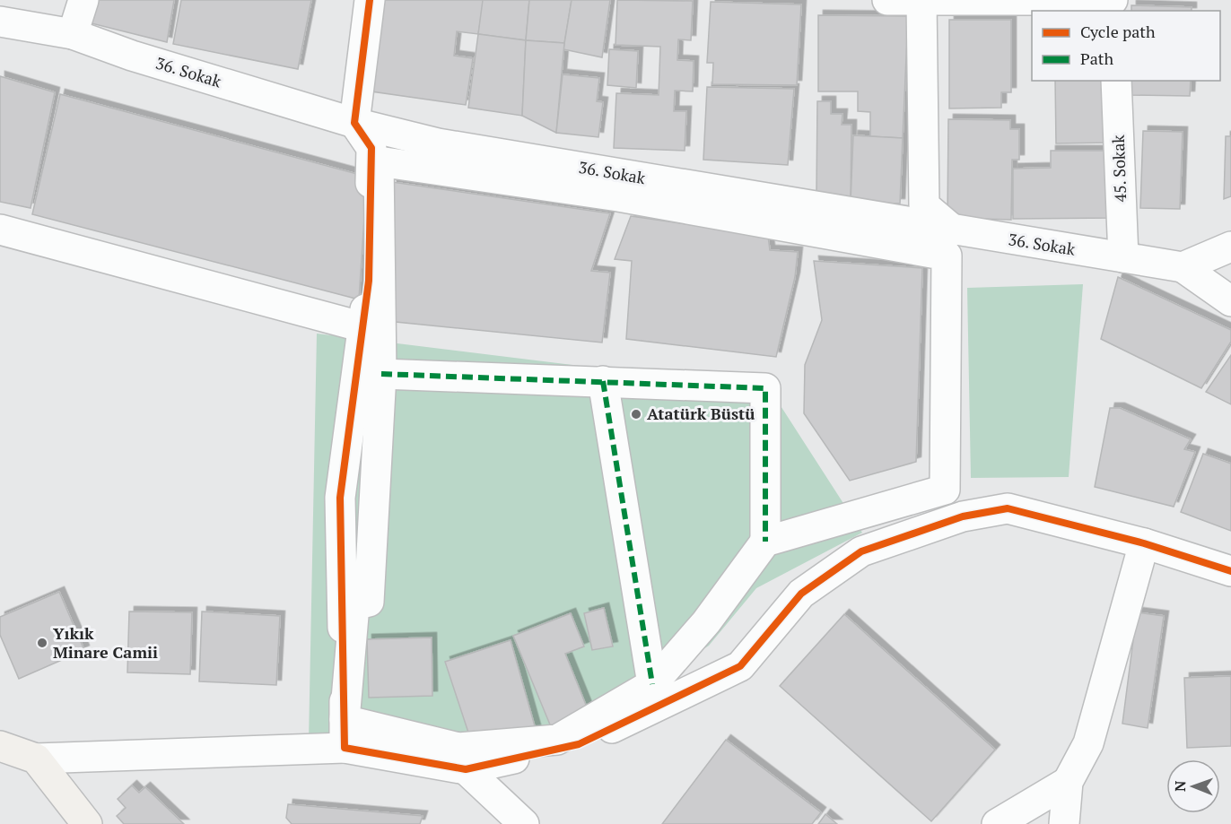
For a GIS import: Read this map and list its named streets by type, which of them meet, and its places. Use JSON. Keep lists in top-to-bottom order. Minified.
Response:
{"streets":{"street":["36. Sokak","45. Sokak"]},"crossings":[["36. Sokak","45. Sokak"]],"places":["Atatürk Büstü","Yıkık Minare Camii"],"legend":["Cycle path","Path"],"north":"left"}
